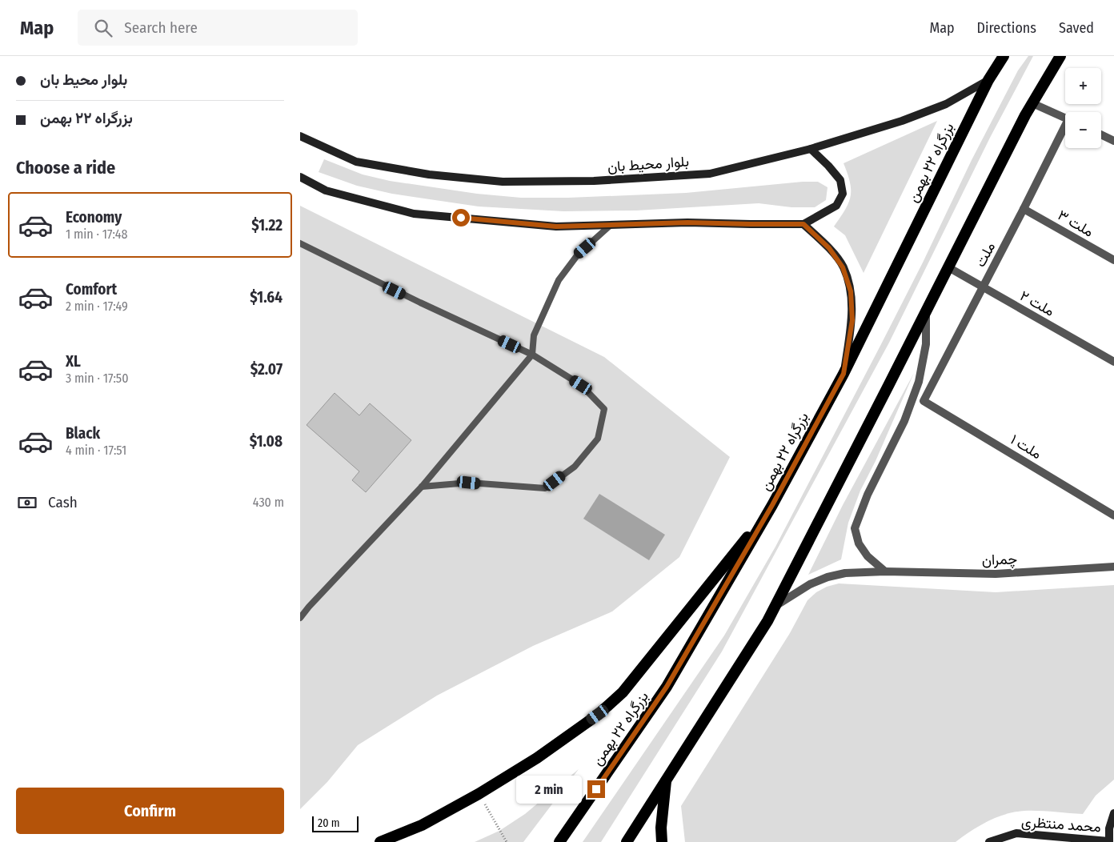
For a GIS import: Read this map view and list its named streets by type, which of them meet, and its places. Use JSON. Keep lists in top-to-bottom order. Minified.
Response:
{"streets":{"highway":["بزرگراه ۲۲ بهمن"],"main road":["بلوار محیط بان","محمد منتظری"],"street":["ملت ۳","ملت","ملت ۲","ملت ۱","چمران"]},"crossings":[["بزرگراه ۲۲ بهمن","بلوار محیط بان"],["ملت ۳","ملت"],["ملت","ملت ۲"],["ملت","ملت ۱"]],"scale_bar":"20 m","page":{"header":"Map","search":"Search here","nav":["Map","Directions","Saved"],"banner":["بلوار محیط بان","بزرگراه ۲۲ بهمن"],"map_buttons":["+","−"],"heading":"Choose a ride","list":[{"name":"Economy","note":"1 min · 17:48","value":"$1.22"},{"name":"Comfort","note":"2 min · 17:49","value":"$1.64"},{"name":"XL","note":"3 min · 17:50","value":"$2.07"},{"name":"Black","note":"4 min · 17:51","value":"$1.08"}],"pay":["Cash","430 m"],"bubble":"2 min","buttons":"Confirm","scale":"20 m"}}
